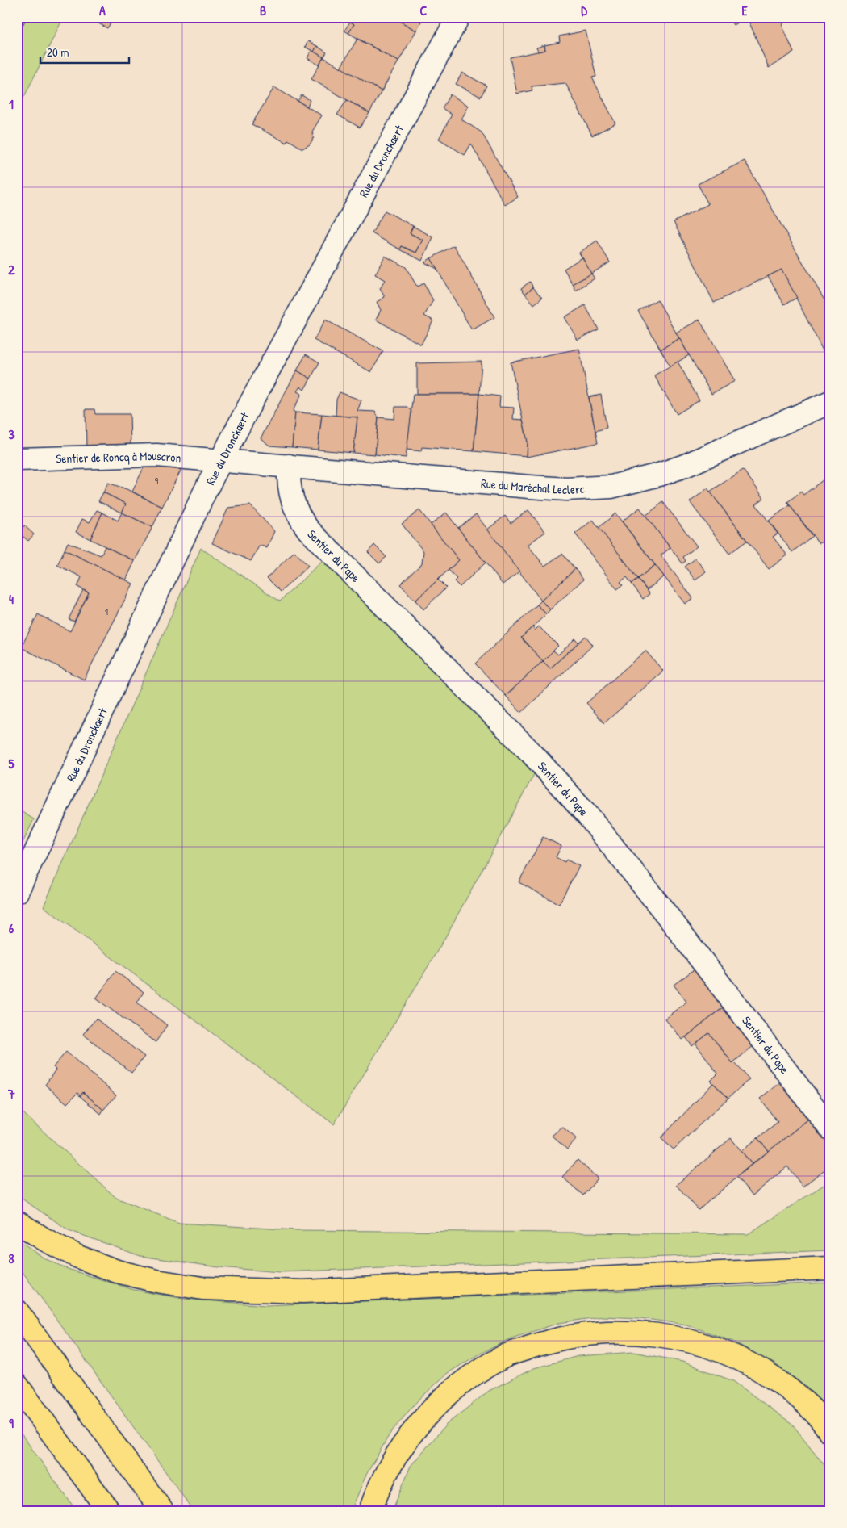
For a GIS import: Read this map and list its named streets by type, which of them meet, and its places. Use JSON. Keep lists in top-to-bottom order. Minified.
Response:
{"streets":{"street":["Rue du Dronckaert","Sentier de Roncq à Mouscron","Rue du Maréchal Leclerc","Sentier du Pape"]},"crossings":[["Rue du Dronckaert","Sentier de Roncq à Mouscron"],["Rue du Dronckaert","Rue du Maréchal Leclerc"],["Sentier de Roncq à Mouscron","Rue du Maréchal Leclerc"],["Rue du Maréchal Leclerc","Sentier du Pape"]],"house_numbers":["9","1"],"scale_bar":"20 m","grid":{"columns":["A","B","C","D","E"],"rows":["1","2","3","4","5","6","7","8","9"]}}
